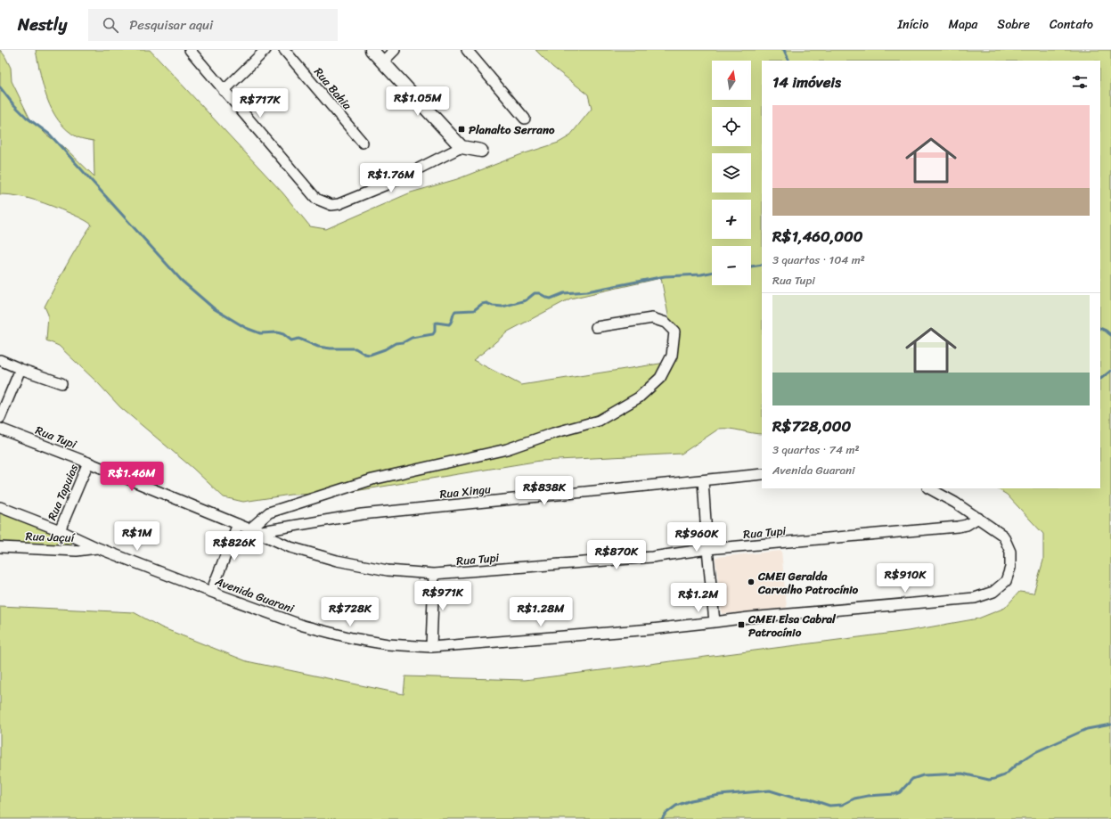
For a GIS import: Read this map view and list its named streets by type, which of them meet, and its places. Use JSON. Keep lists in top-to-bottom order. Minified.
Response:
{"streets":{"street":["Rua Bahia","Rua Tupi","Rua Xingu","Rua Tapuias","Rua Jaçuí","Avenida Guarani"]},"crossings":[["Rua Tupi","Rua Xingu"],["Rua Tupi","Rua Tapuias"],["Rua Tupi","Avenida Guarani"],["Rua Tapuias","Avenida Guarani"],["Rua Jaçuí","Avenida Guarani"]],"places":{"transit":["Planalto Serrano","CMEI Elsa Cabral Patrocínio"],"other":["CMEI Geralda Carvalho Patrocínio"]},"north":"top","page":{"header":"Nestly","search":"Pesquisar aqui","nav":["Início","Mapa","Sobre","Contato"],"map_buttons":["+","−"],"heading":"14 imóveis","price":["R$1.05M","R$717K","R$1.76M","R$1.46M","R$838K","R$1M","R$960K","R$826K","R$870K","R$910K","R$971K","R$1.2M","R$728K","R$1.28M"],"list":[{"name":"R$1,460,000","note":"3 quartos · 104 m² · Rua Tupi"},{"name":"R$728,000","note":"3 quartos · 74 m² · Avenida Guarani"}]}}
